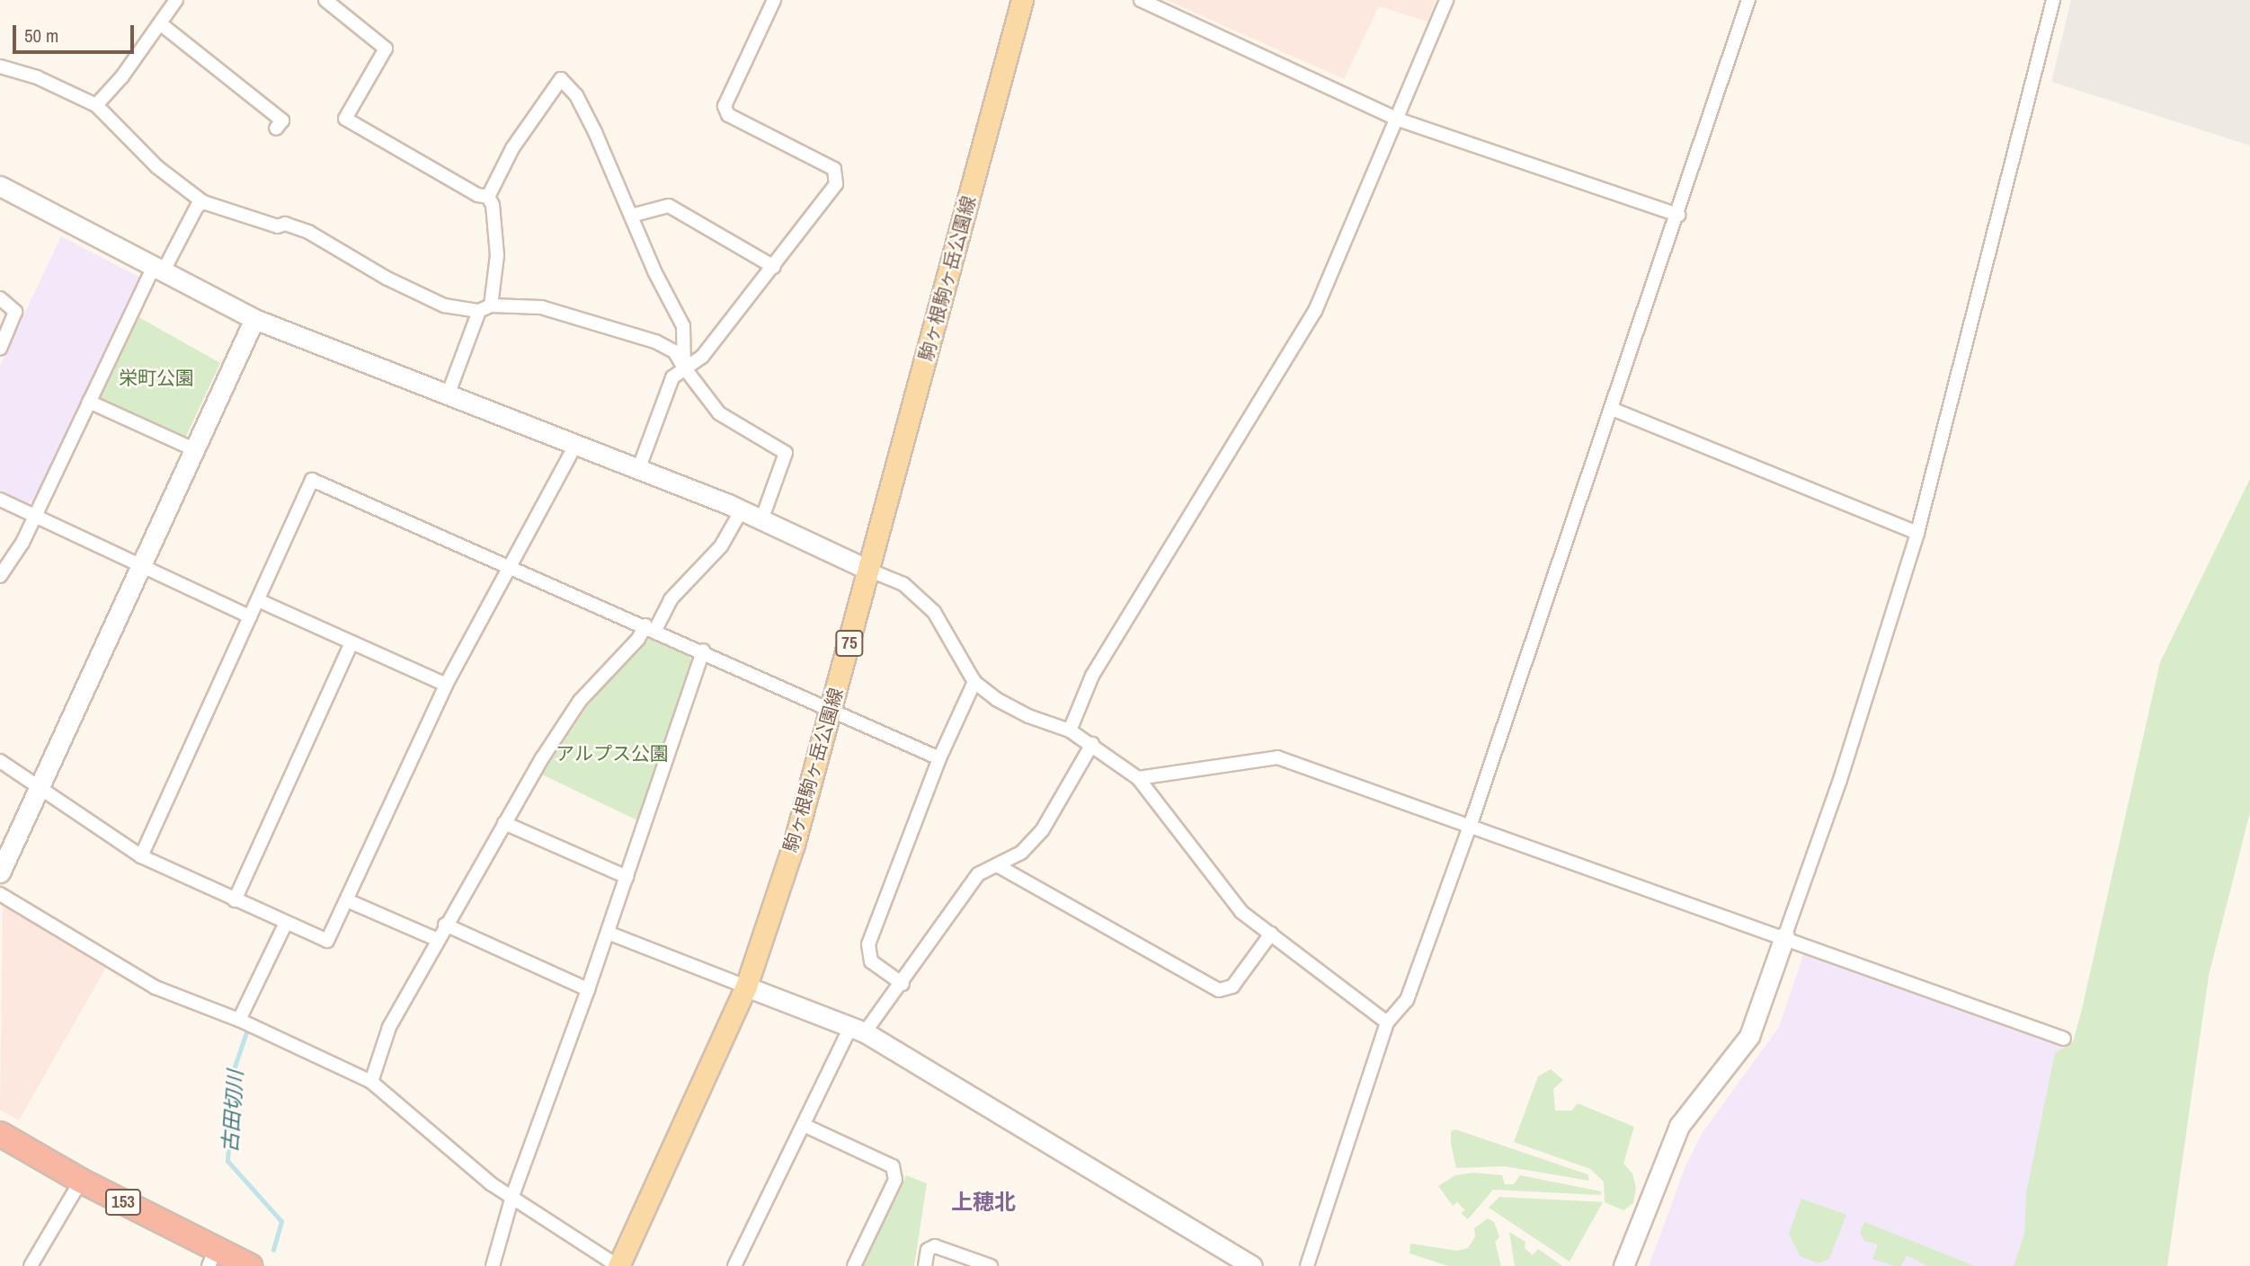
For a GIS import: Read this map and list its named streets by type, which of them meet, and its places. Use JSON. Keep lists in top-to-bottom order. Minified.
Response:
{"streets":{"highway":["153"],"main road":["駒ヶ根駒ヶ岳公園線","75"]},"districts":["上穂北"],"water":["古田切川"],"parks":["栄町公園","アルプス公園"],"scale_bar":"50 m"}
